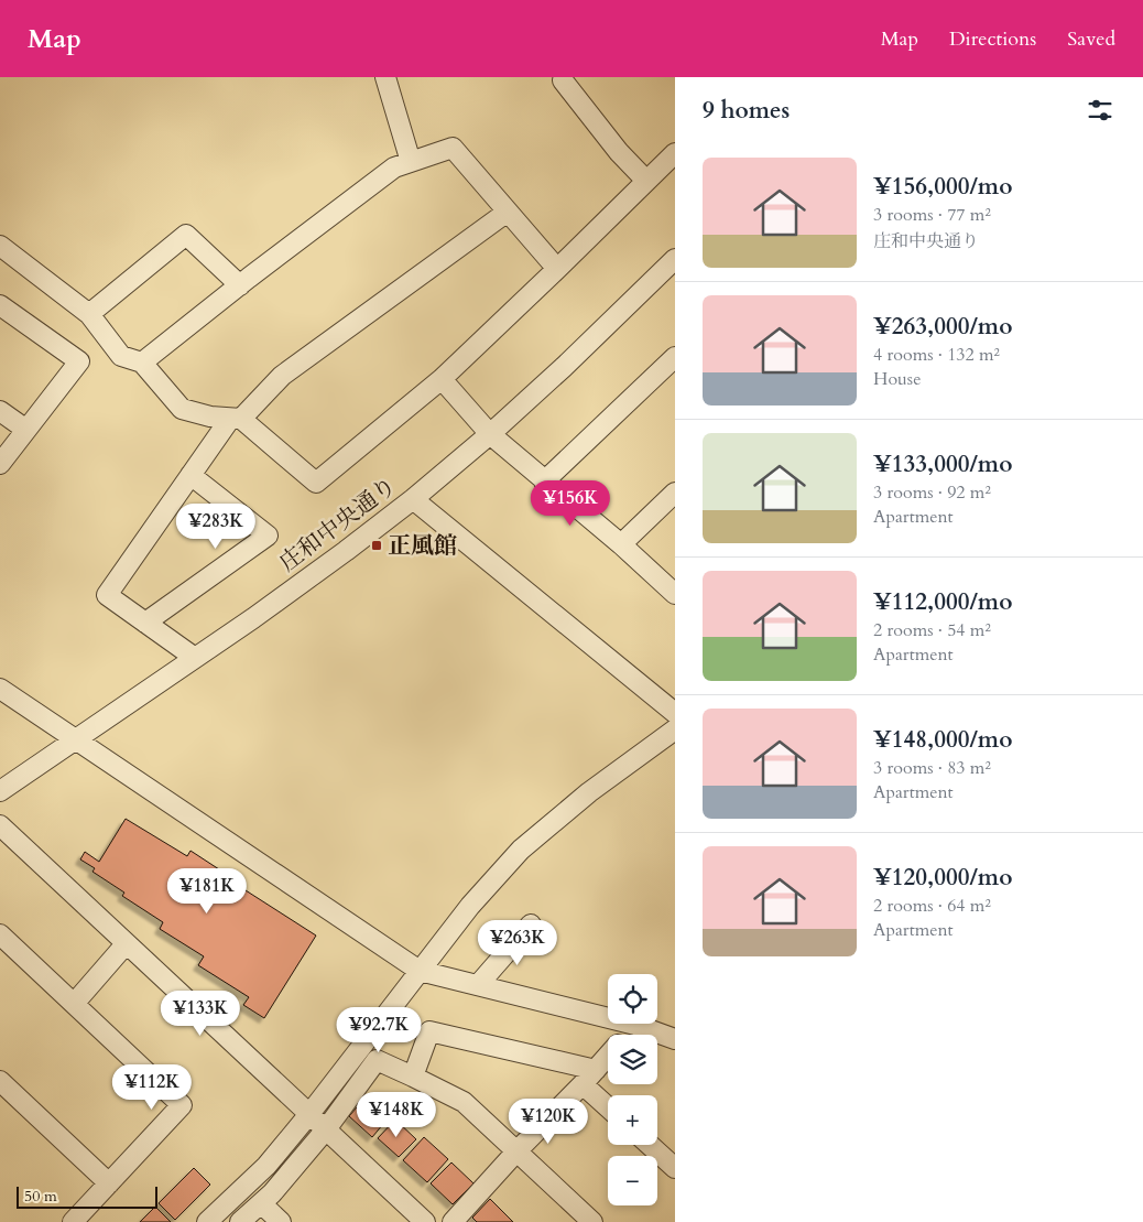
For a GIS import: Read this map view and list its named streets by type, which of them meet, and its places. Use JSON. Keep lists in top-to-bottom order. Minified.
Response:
{"streets":{"street":["庄和中央通り"]},"places":{"transit":["正風館"]},"scale_bar":"50 m","page":{"header":"Map","nav":["Map","Directions","Saved"],"heading":"9 homes","list":[{"name":"¥156,000/mo","note":"3 rooms · 77 m² · 庄和中央通り"},{"name":"¥263,000/mo","note":"4 rooms · 132 m² · House"},{"name":"¥133,000/mo","note":"3 rooms · 92 m² · Apartment"},{"name":"¥112,000/mo","note":"2 rooms · 54 m² · Apartment"},{"name":"¥148,000/mo","note":"3 rooms · 83 m² · Apartment"},{"name":"¥120,000/mo","note":"2 rooms · 64 m² · Apartment"}],"price":["¥156K","¥283K","¥181K","¥263K","¥133K","¥92.7K","¥112K","¥148K","¥120K"],"map_buttons":["+","−"],"scale":"50 m"}}
